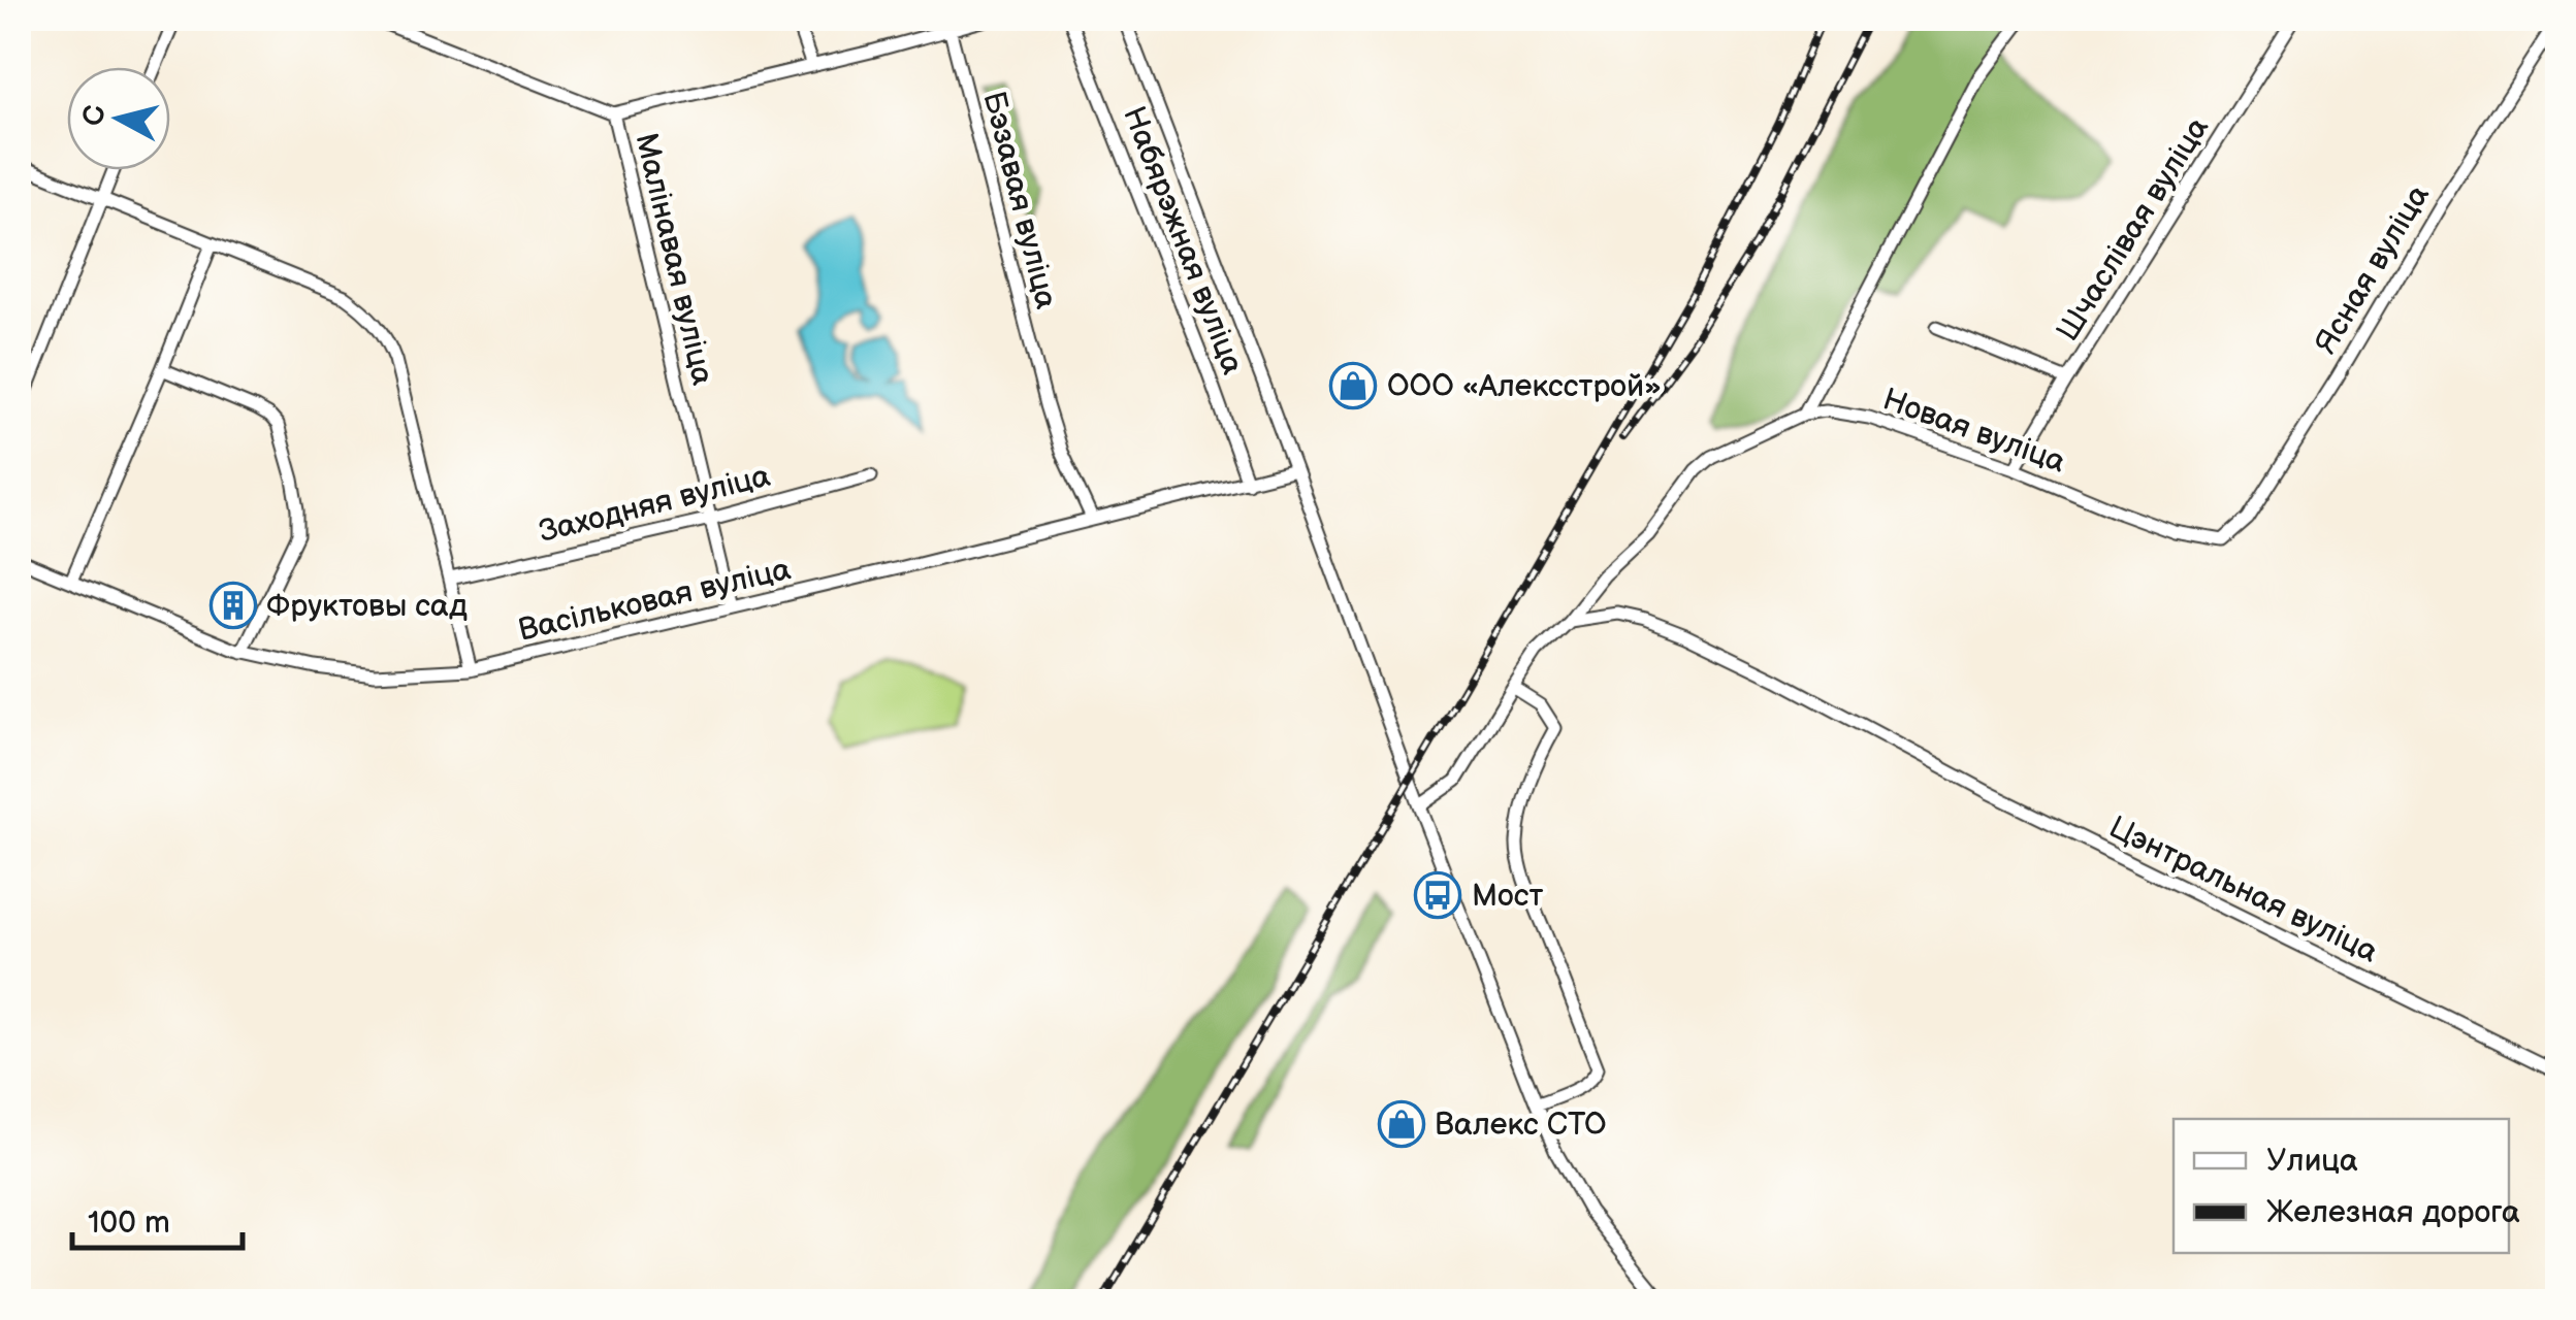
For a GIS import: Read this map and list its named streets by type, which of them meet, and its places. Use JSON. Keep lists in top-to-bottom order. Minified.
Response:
{"streets":{"street":["Бэзавая вуліца","Шчаслівая вуліца","Набярэжная вуліца","Малінавая вуліца","Ясная вуліца","Новая вуліца","Заходняя вуліца","Васільковая вуліца","Цэнтральная вуліца"]},"crossings":[["Бэзавая вуліца","Васільковая вуліца"],["Шчаслівая вуліца","Новая вуліца"],["Набярэжная вуліца","Васільковая вуліца"],["Малінавая вуліца","Заходняя вуліца"],["Малінавая вуліца","Васільковая вуліца"],["Ясная вуліца","Новая вуліца"],["Новая вуліца","Цэнтральная вуліца"]],"places":{"shop":["ООО «Алексстрой»","Валекс СТО"],"building":["Фруктовы сад"],"bus stop":["Мост"]},"legend":["Улица","Железная дорога"],"scale_bar":"100 m","north":"left"}
